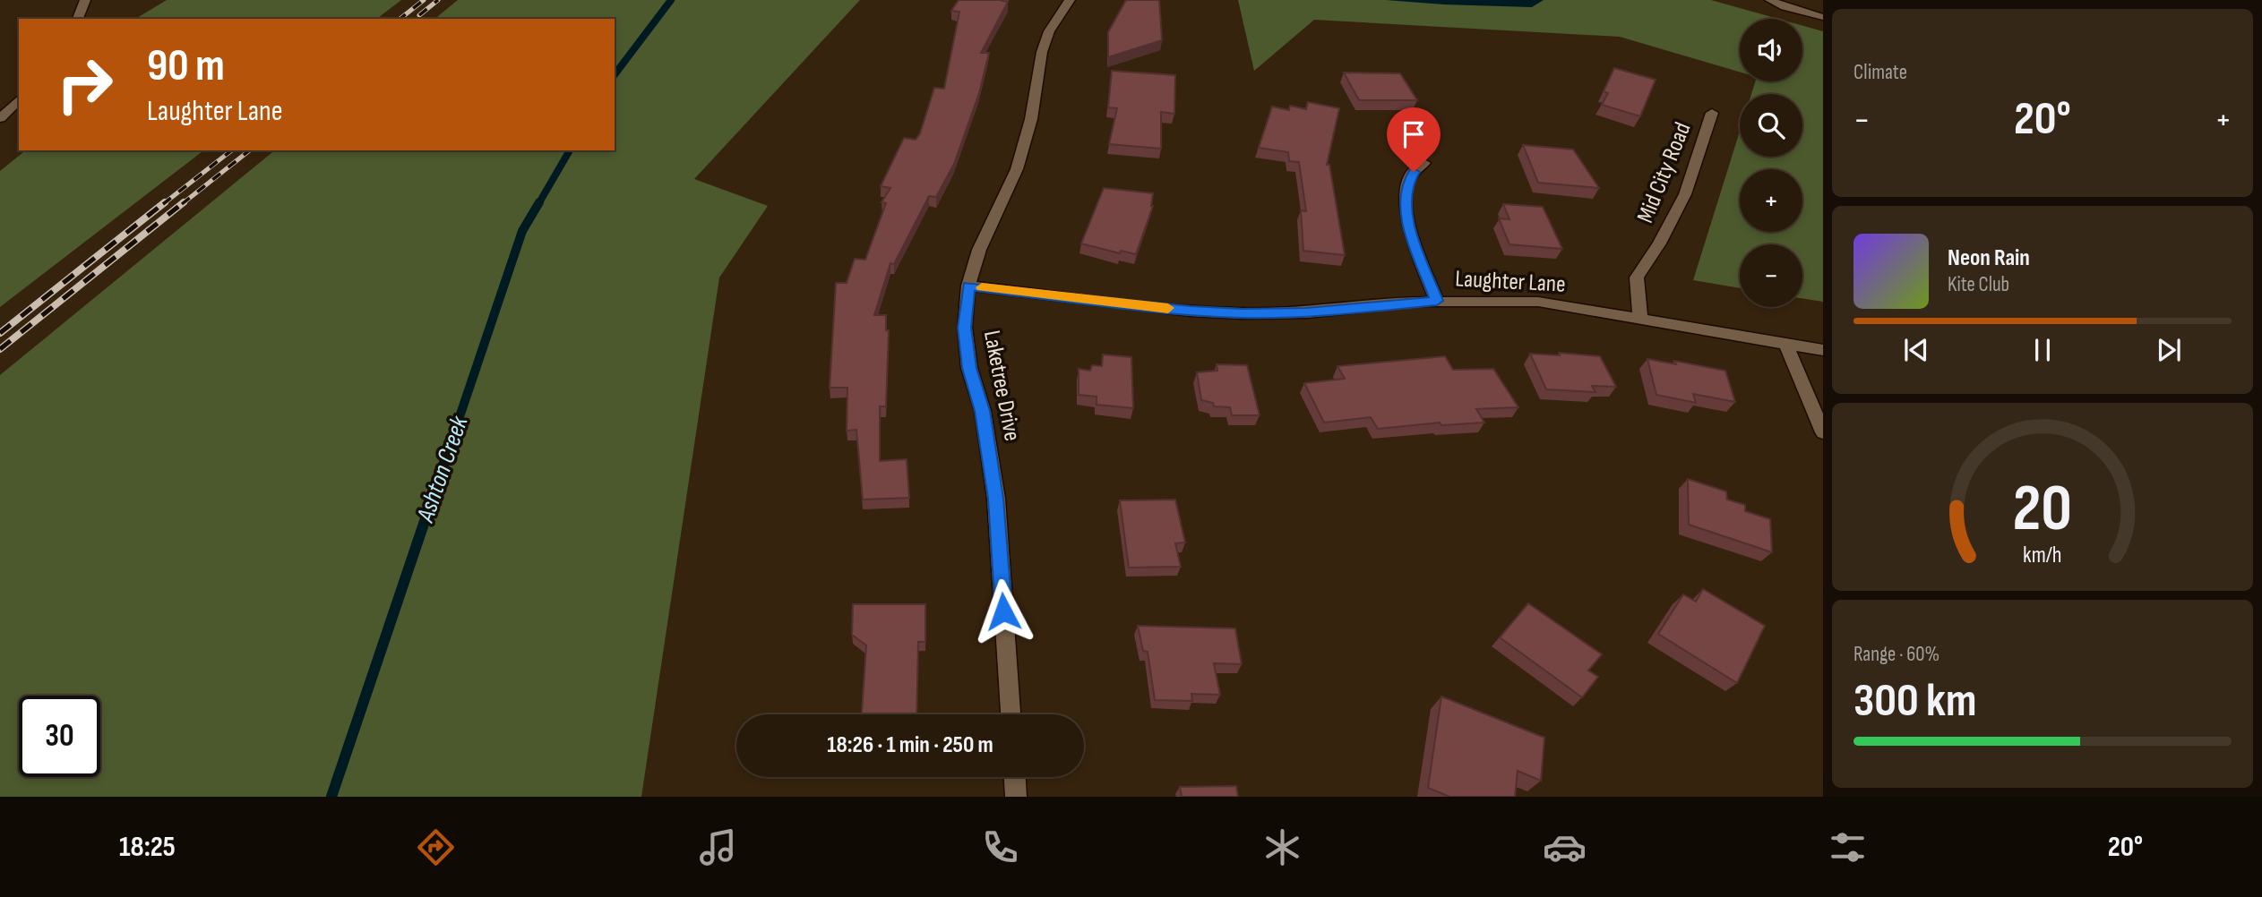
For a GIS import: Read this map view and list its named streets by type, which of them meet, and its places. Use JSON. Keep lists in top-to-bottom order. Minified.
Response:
{"streets":{"street":["Mid City Road","Laughter Lane","Laketree Drive"]},"crossings":[["Mid City Road","Laughter Lane"],["Laughter Lane","Laketree Drive"]],"water":["Ashton Creek"],"page":{"tile":["Climate",["Range · 60%","300 km"]],"map_buttons":["+","−"],"turn":["90 m","Laughter Lane"],"heat":["−","20°","+"],"song":["Neon Rain","Kite Club"],"limit":"30","trip":"18:26 · 1 min · 250 m","tabs":["18:25","20°"],"gauge":["20","km/h"]}}
